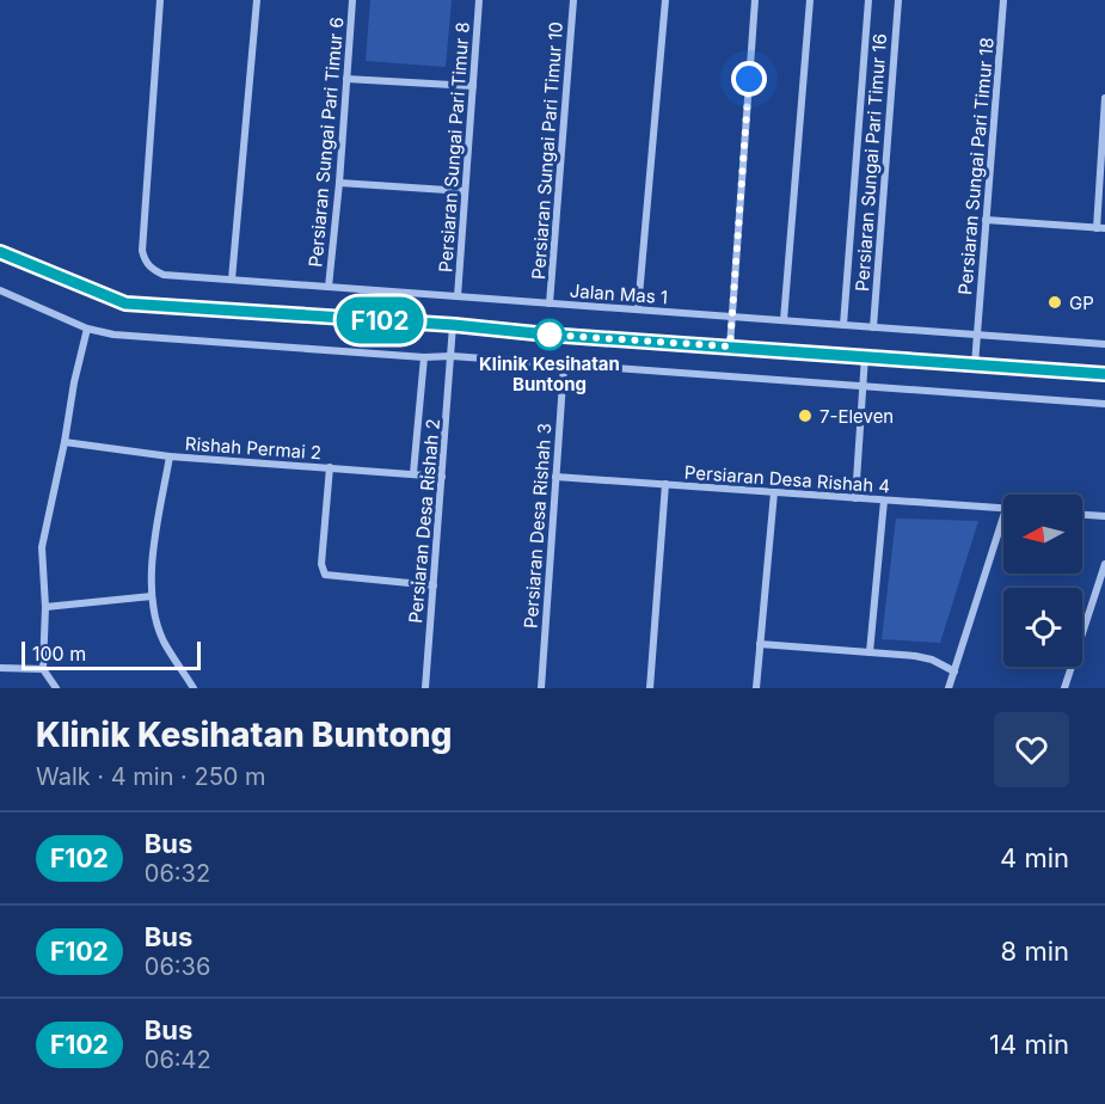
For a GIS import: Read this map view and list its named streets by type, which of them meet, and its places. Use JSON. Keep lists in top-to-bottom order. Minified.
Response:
{"streets":{"street":["Persiaran Sungai Pari Timur 6","Persiaran Sungai Pari Timur 8","Persiaran Sungai Pari Timur 10","Persiaran Sungai Pari Timur 16","Persiaran Sungai Pari Timur 18","Jalan Mas 1","Rishah Permai 2","Persiaran Desa Rishah 4","Persiaran Desa Rishah 2","Persiaran Desa Rishah 3"]},"crossings":[["Persiaran Sungai Pari Timur 6","Jalan Mas 1"],["Persiaran Sungai Pari Timur 8","Jalan Mas 1"],["Persiaran Sungai Pari Timur 10","Jalan Mas 1"],["Persiaran Sungai Pari Timur 16","Jalan Mas 1"],["Persiaran Sungai Pari Timur 18","Jalan Mas 1"],["Rishah Permai 2","Persiaran Desa Rishah 2"],["Persiaran Desa Rishah 4","Persiaran Desa Rishah 3"]],"places":["GP","Klinik Kesihatan Buntong","7-Eleven"],"lines":["bus line F102"],"scale_bar":"100 m","north":"left","page":{"on_map":"F102","scale":"100 m","heading":["Klinik Kesihatan Buntong","Walk · 4 min · 250 m"],"list":[{"mark":"F102","name":"Bus","note":"06:32","value":"4 min"},{"mark":"F102","name":"Bus","note":"06:36","value":"8 min"},{"mark":"F102","name":"Bus","note":"06:42","value":"14 min"}]}}
